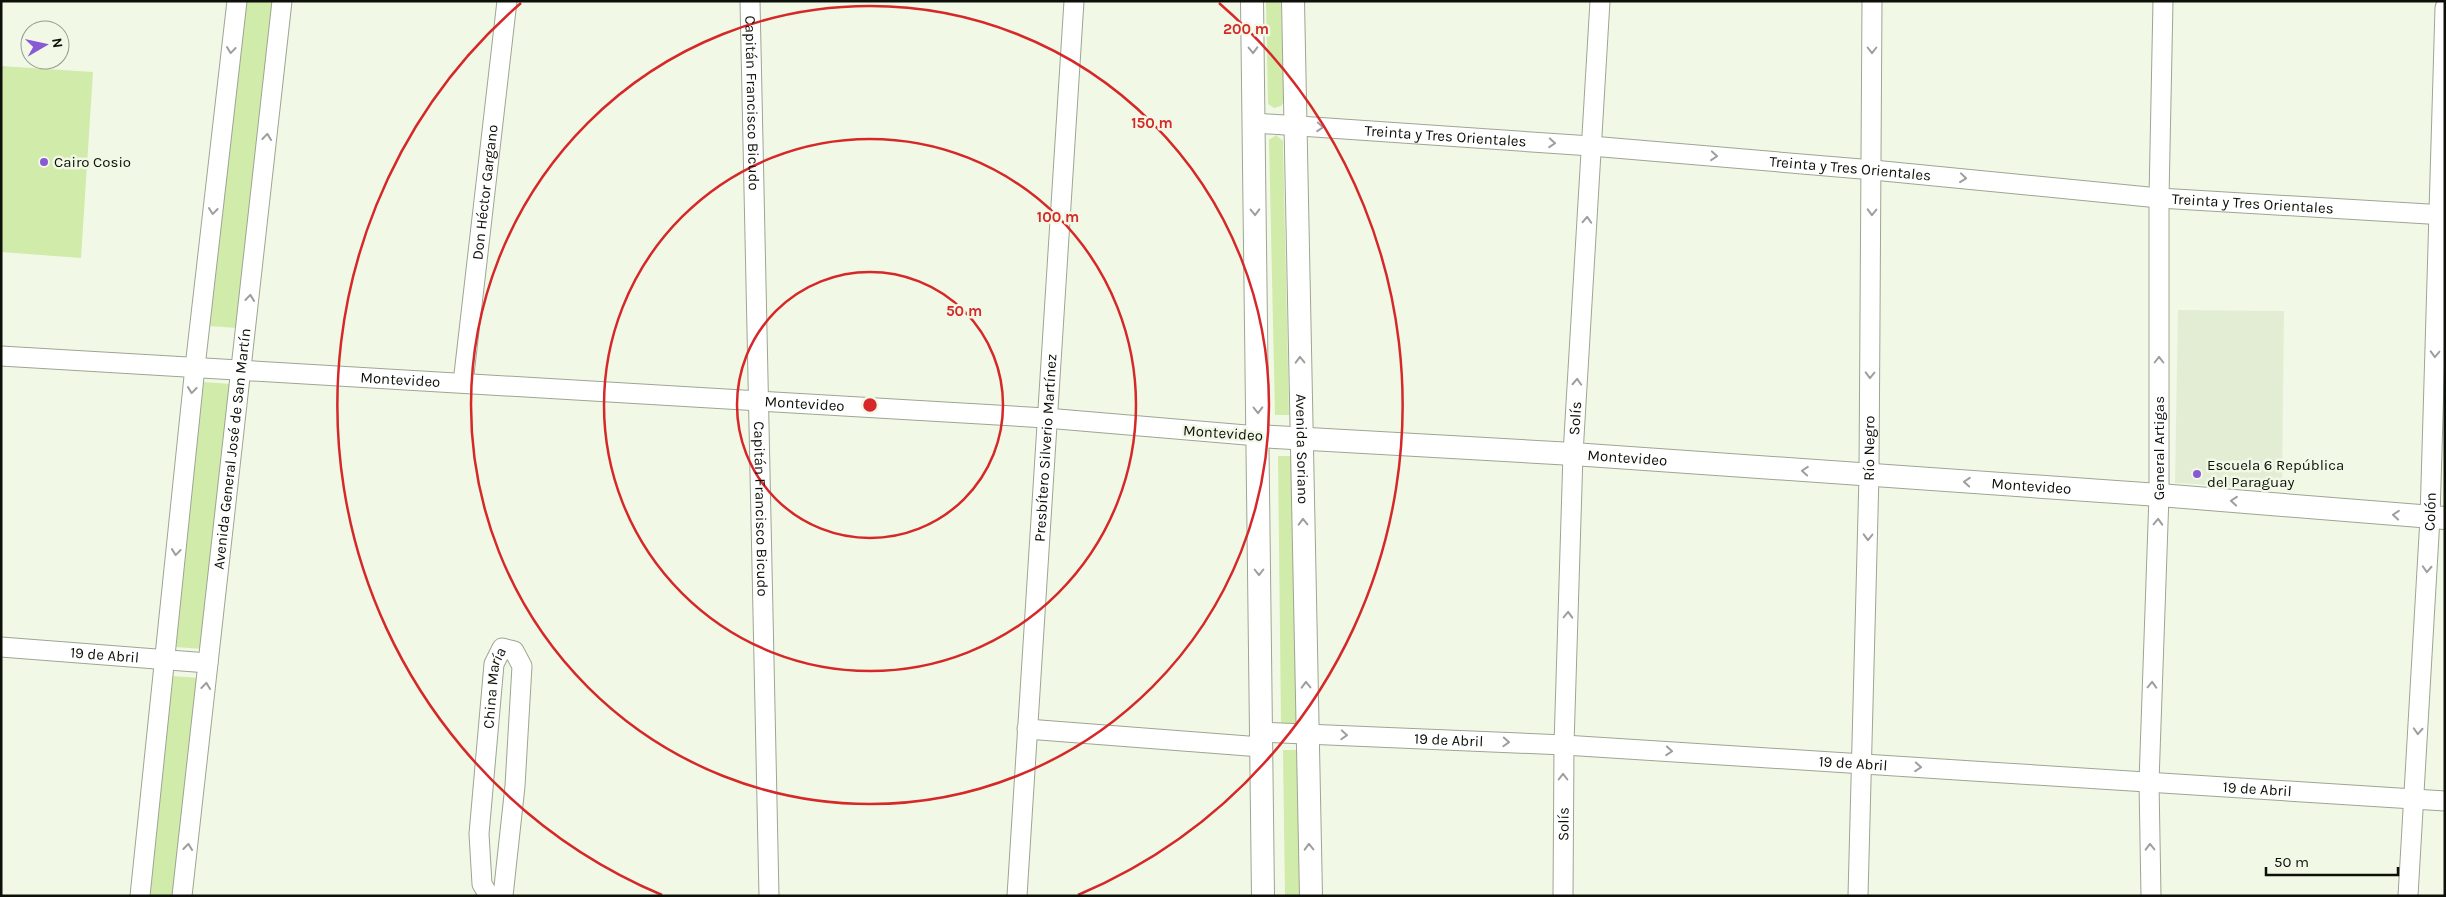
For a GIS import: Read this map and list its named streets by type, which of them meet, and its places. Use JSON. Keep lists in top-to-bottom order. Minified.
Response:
{"streets":{"street":["Capitán Francisco Bicudo","Treinta y Tres Orientales","Don Héctor Gargano","Montevideo","Solís","Presbítero Silverio Martínez","Avenida General José de San Martín","Avenida Soriano","Río Negro","General Artigas","Colón","19 de Abril","China María"]},"crossings":[["Capitán Francisco Bicudo","Montevideo"],["Treinta y Tres Orientales","Solís"],["Treinta y Tres Orientales","Avenida Soriano"],["Treinta y Tres Orientales","Río Negro"],["Treinta y Tres Orientales","General Artigas"],["Treinta y Tres Orientales","Colón"],["Don Héctor Gargano","Montevideo"],["Montevideo","Solís"],["Montevideo","Presbítero Silverio Martínez"],["Montevideo","Avenida General José de San Martín"],["Montevideo","Avenida Soriano"],["Montevideo","Río Negro"],["Montevideo","General Artigas"],["Montevideo","Colón"],["Solís","19 de Abril"],["Presbítero Silverio Martínez","19 de Abril"],["Avenida General José de San Martín","19 de Abril"],["Avenida Soriano","19 de Abril"],["Río Negro","19 de Abril"],["General Artigas","19 de Abril"],["Colón","19 de Abril"]],"one_way":["Treinta y Tres Orientales","Montevideo","Solís","Río Negro","General Artigas","Colón","19 de Abril"],"places":["Cairo Cosio","Escuela 6 República del Paraguay"],"scale_bar":"50 m","north":"right","rings":["200 m","150 m","100 m","50 m"]}
